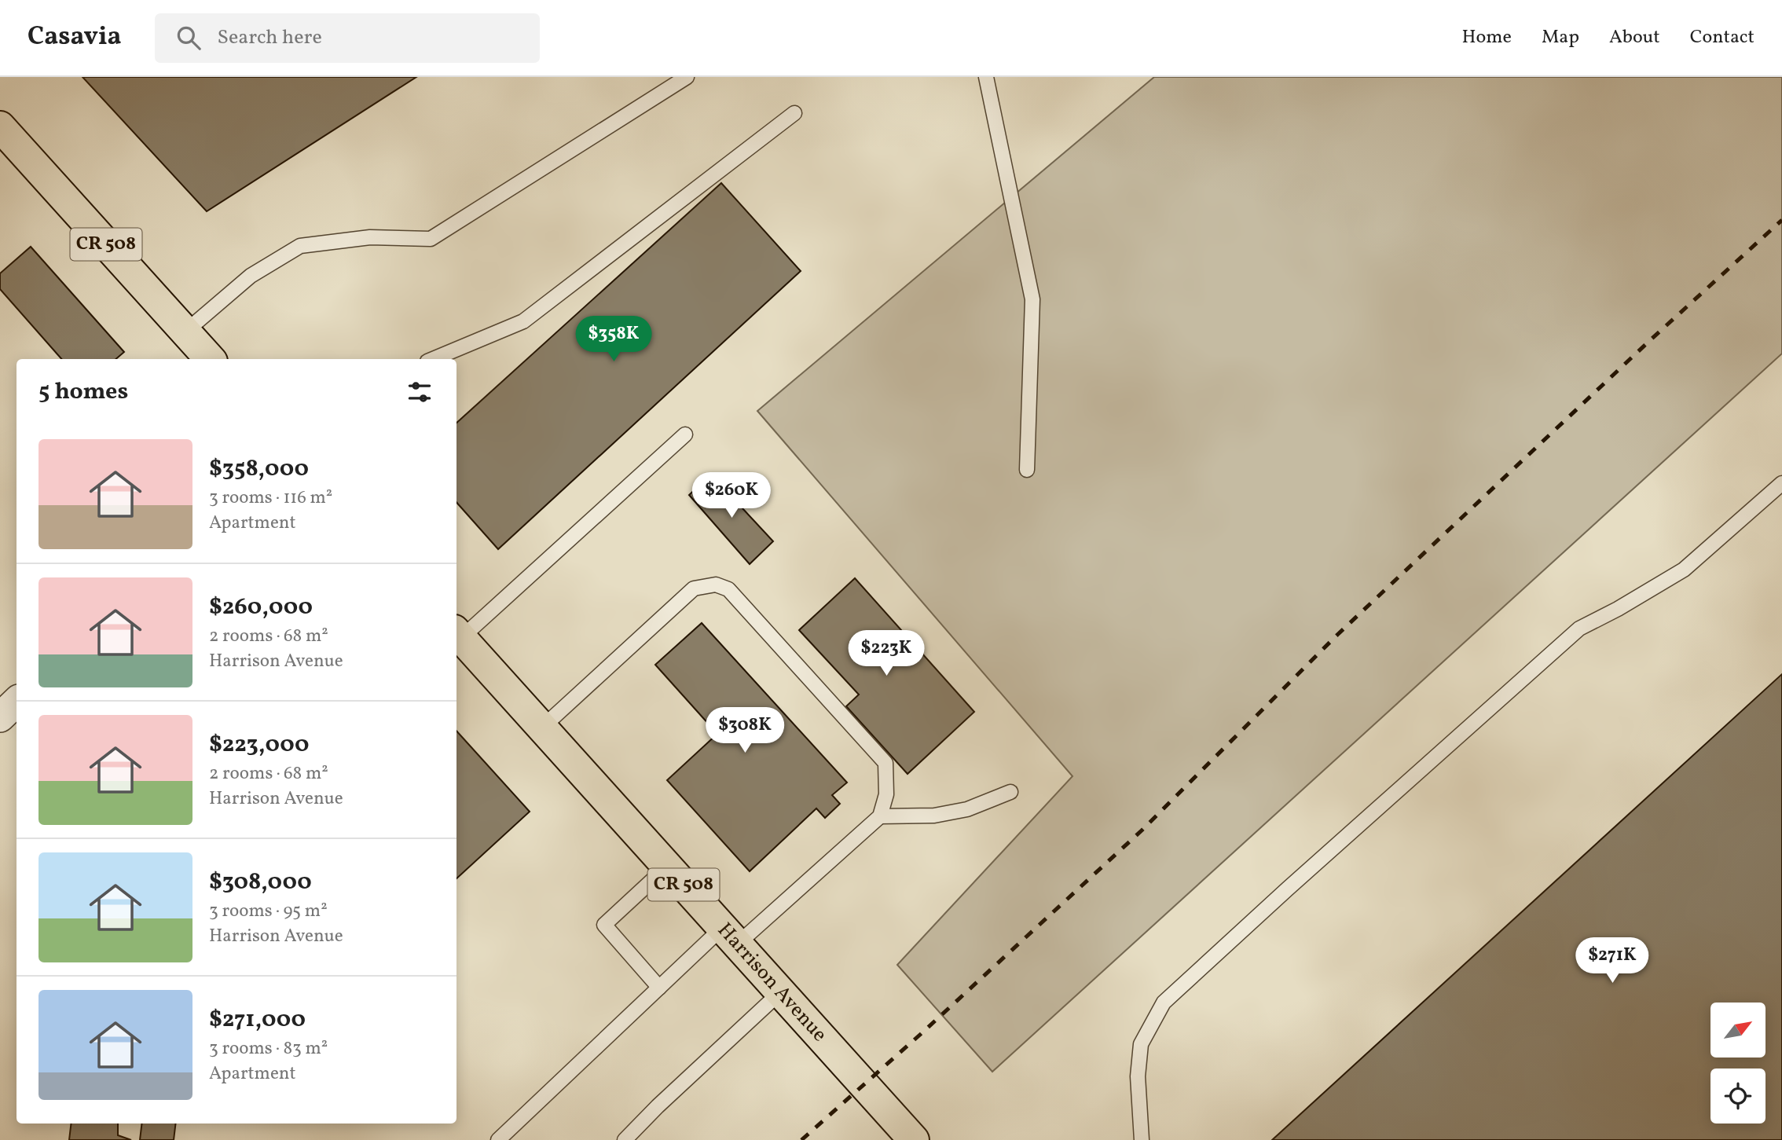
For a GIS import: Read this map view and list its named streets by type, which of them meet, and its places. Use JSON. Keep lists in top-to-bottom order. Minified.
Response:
{"streets":{"main road":["CR 508","Harrison Avenue"]},"north":"top right","page":{"header":"Casavia","search":"Search here","nav":["Home","Map","About","Contact"],"price":["$358K","$260K","$223K","$308K","$271K"],"heading":"5 homes","list":[{"name":"$358,000","note":"3 rooms · 116 m² · Apartment"},{"name":"$260,000","note":"2 rooms · 68 m² · Harrison Avenue"},{"name":"$223,000","note":"2 rooms · 68 m² · Harrison Avenue"},{"name":"$308,000","note":"3 rooms · 95 m² · Harrison Avenue"},{"name":"$271,000","note":"3 rooms · 83 m² · Apartment"}]}}
